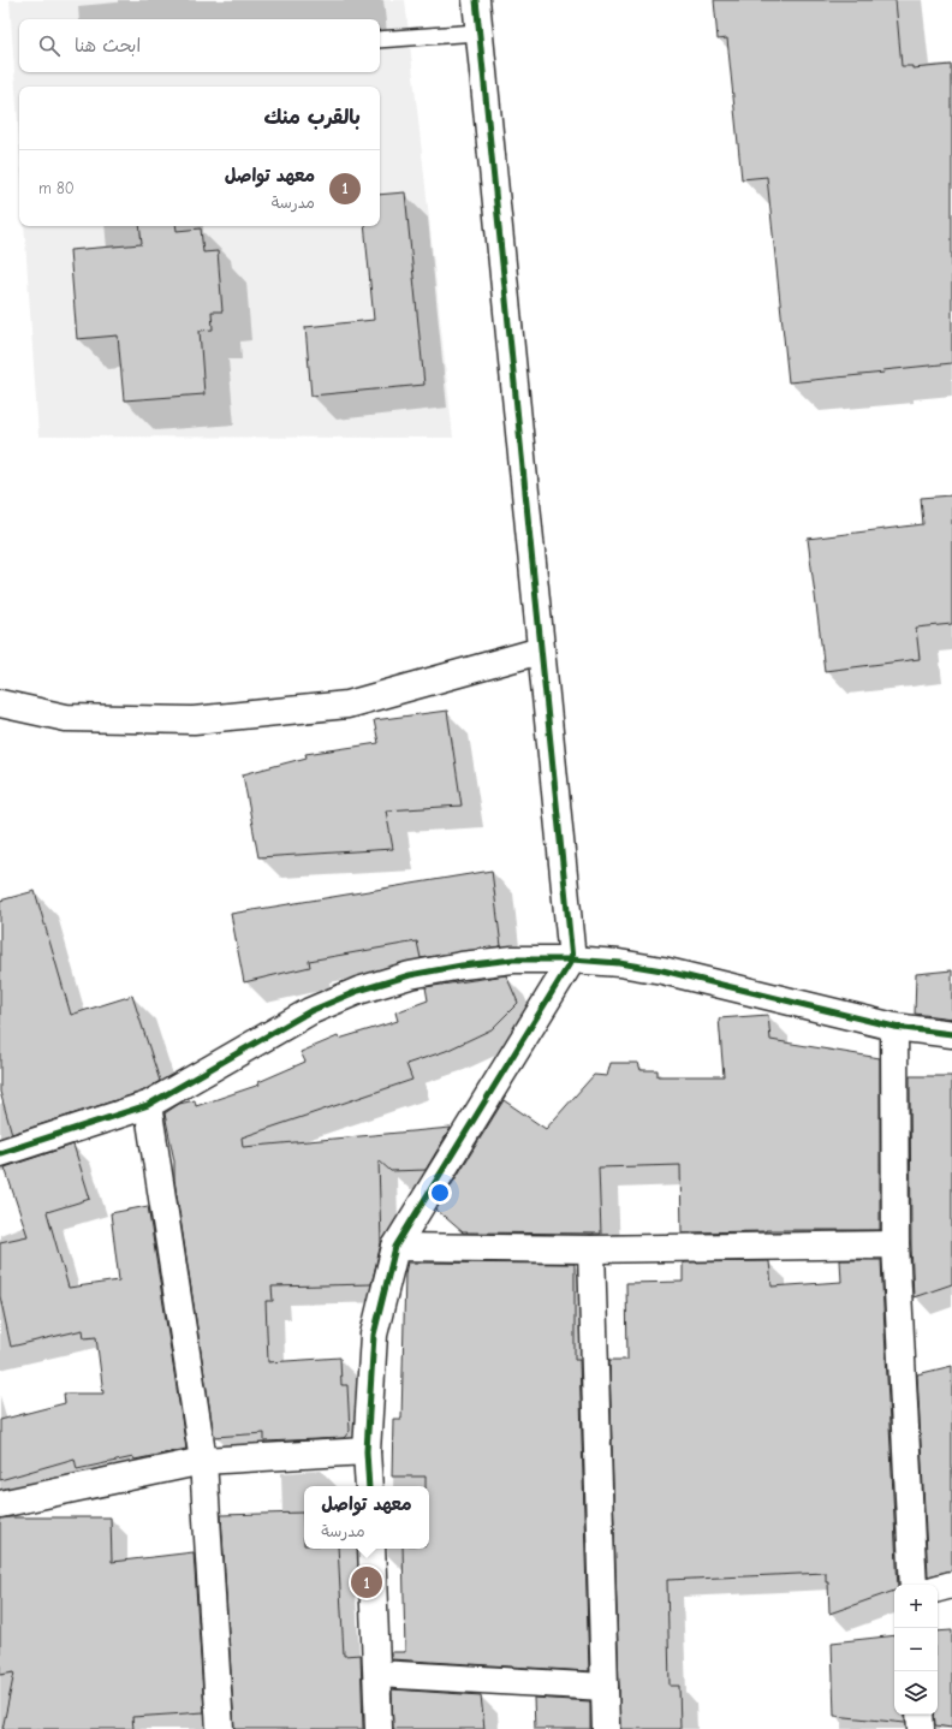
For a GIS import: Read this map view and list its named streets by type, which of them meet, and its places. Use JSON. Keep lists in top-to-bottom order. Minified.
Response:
{"page":{"search":"ابحث هنا","heading":"بالقرب منك","list":[{"mark":"1","name":"معهد تواصل","note":"مدرسة","value":"80 m"}],"popup":["معهد تواصل","مدرسة"],"pins":"1","map_buttons":["+","−"]}}
